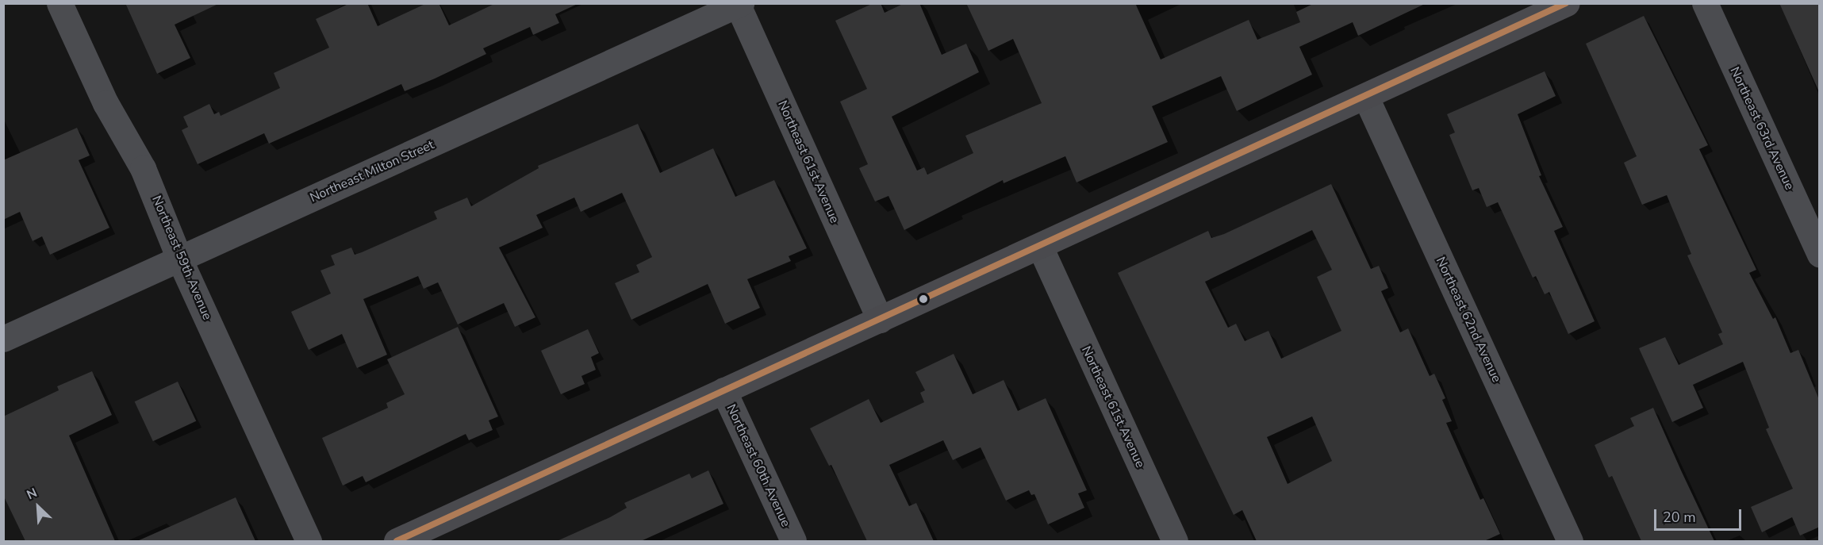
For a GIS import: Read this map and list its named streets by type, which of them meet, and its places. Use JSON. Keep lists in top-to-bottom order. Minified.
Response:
{"streets":{"street":["Northeast 63rd Avenue","Northeast 61st Avenue","Northeast Milton Street","Northeast 59th Avenue","Northeast 62nd Avenue","Northeast 60th Avenue"]},"crossings":[["Northeast 61st Avenue","Northeast Milton Street"],["Northeast Milton Street","Northeast 59th Avenue"]],"scale_bar":"20 m","north":"top left"}
